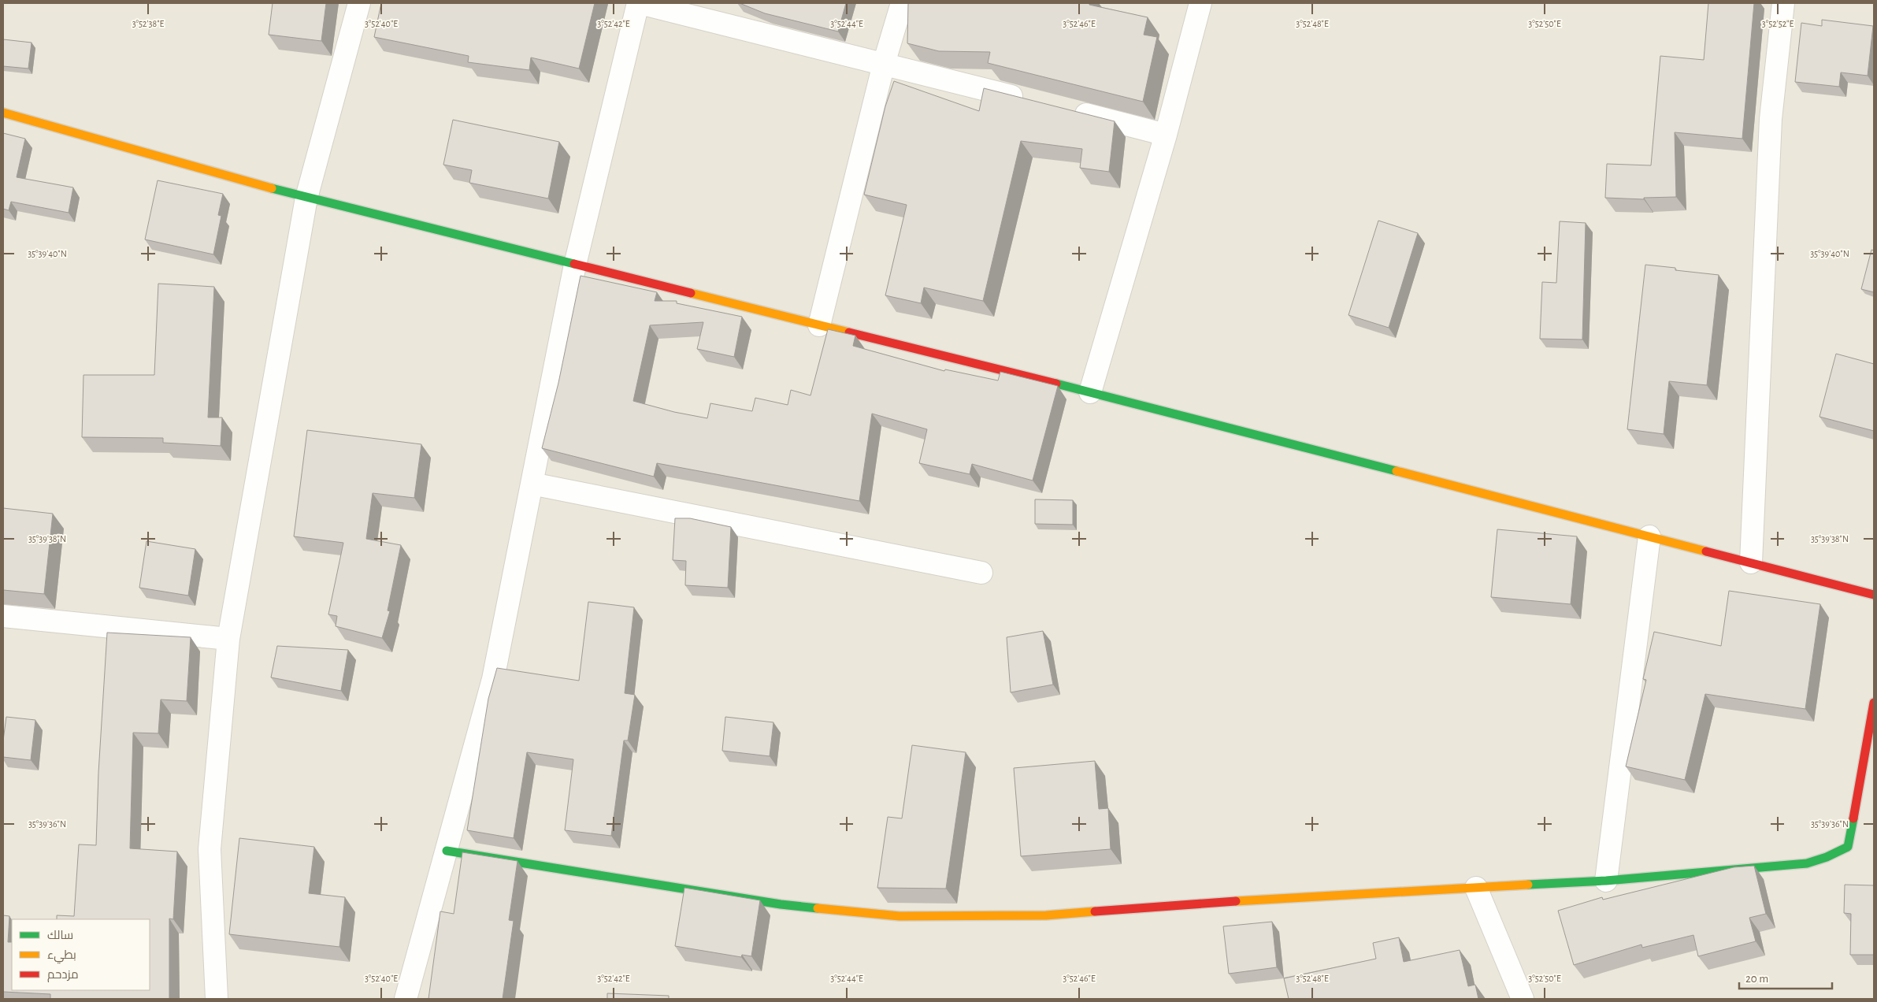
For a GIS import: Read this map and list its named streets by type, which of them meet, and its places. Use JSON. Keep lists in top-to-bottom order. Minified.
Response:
{"legend":["سالك","بطيء","مزدحم"],"scale_bar":"20 m","coordinates":["3°52'38\"E","3°52'40\"E","3°52'42\"E","3°52'44\"E","3°52'46\"E","3°52'48\"E","3°52'50\"E","3°52'52\"E","35°39'40\"N","35°39'38\"N","35°39'36\"N"]}
